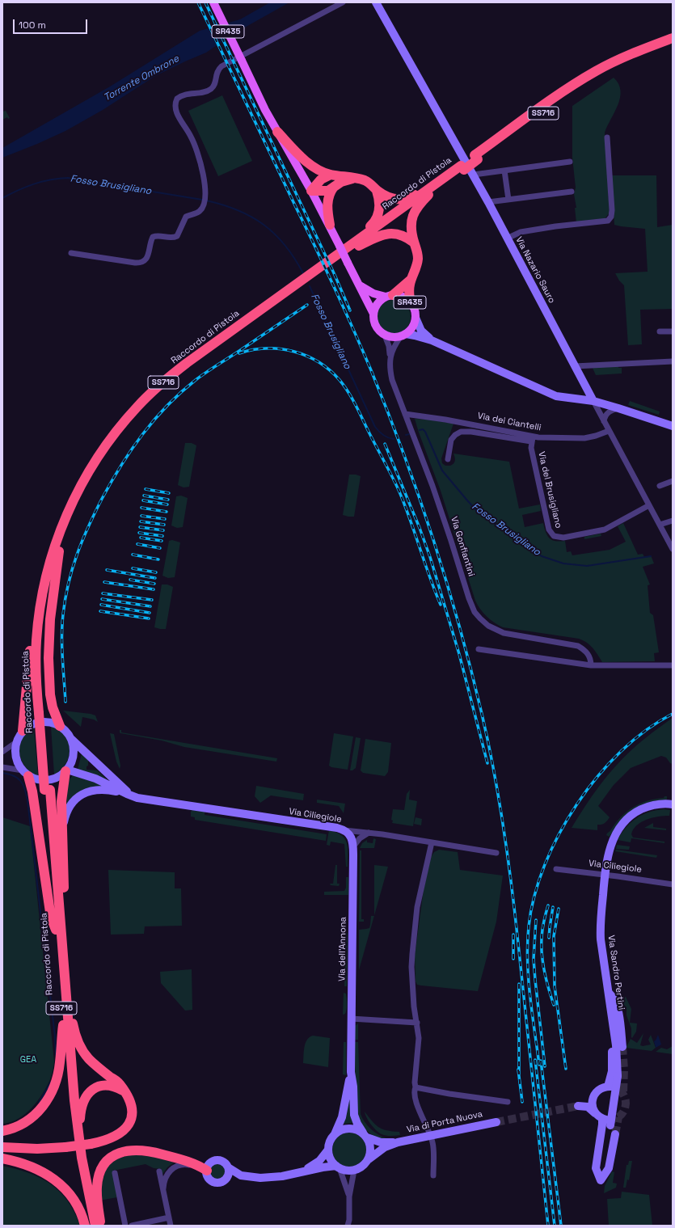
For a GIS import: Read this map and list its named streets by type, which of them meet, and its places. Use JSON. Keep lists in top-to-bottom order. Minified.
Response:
{"streets":{"highway":["SS716","Raccordo di Pistoia"],"main road":["SR435"],"street":["Via Nazario Sauro","Via dei Ciantelli","Via del Brusigliano","Via Gonfiantini","Via Ciliegiole","Via dell'Annona","Via Sandro Pertini","Via di Porta Nuova"]},"crossings":[["SR435","Via Nazario Sauro"],["SR435","Via Gonfiantini"],["Via Nazario Sauro","Via dei Ciantelli"],["Via Nazario Sauro","Via del Brusigliano"],["Via dei Ciantelli","Via del Brusigliano"],["Via dei Ciantelli","Via Gonfiantini"],["Via Ciliegiole","Via dell'Annona"],["Via Ciliegiole","Via Sandro Pertini"],["Via dell'Annona","Via di Porta Nuova"]],"water":["Torrente Ombrone","Fosso Brusigliano"],"parks":["GEA"],"scale_bar":"100 m"}
